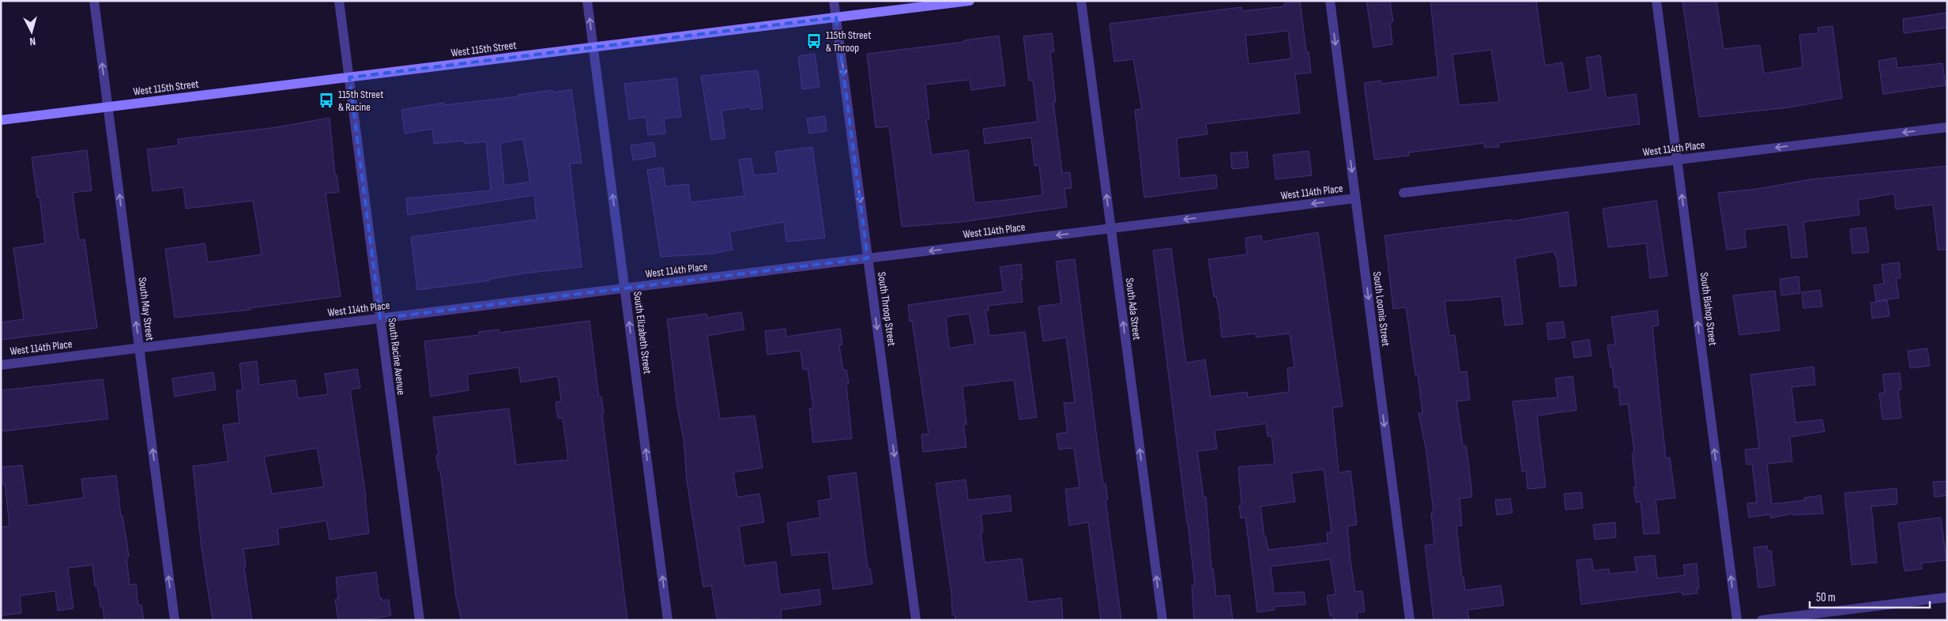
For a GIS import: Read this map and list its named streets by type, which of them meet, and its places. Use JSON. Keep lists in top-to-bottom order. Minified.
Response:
{"streets":{"street":["West 115th Street","West 114th Place","South May Street","South Throop Street","South Ada Street","South Loomis Street","South Bishop Street","South Elizabeth Street","South Racine Avenue"]},"crossings":[["West 115th Street","South May Street"],["West 115th Street","South Throop Street"],["West 115th Street","South Elizabeth Street"],["West 115th Street","South Racine Avenue"],["West 114th Place","South May Street"],["West 114th Place","South Throop Street"],["West 114th Place","South Ada Street"],["West 114th Place","South Loomis Street"],["West 114th Place","South Bishop Street"],["West 114th Place","South Elizabeth Street"],["West 114th Place","South Racine Avenue"]],"one_way":["West 114th Place","South May Street","South Throop Street","South Ada Street","South Loomis Street","South Bishop Street","South Elizabeth Street"],"places":{"bus stop":["115th Street & Throop","115th Street & Racine"]},"scale_bar":"50 m","north":"bottom"}
